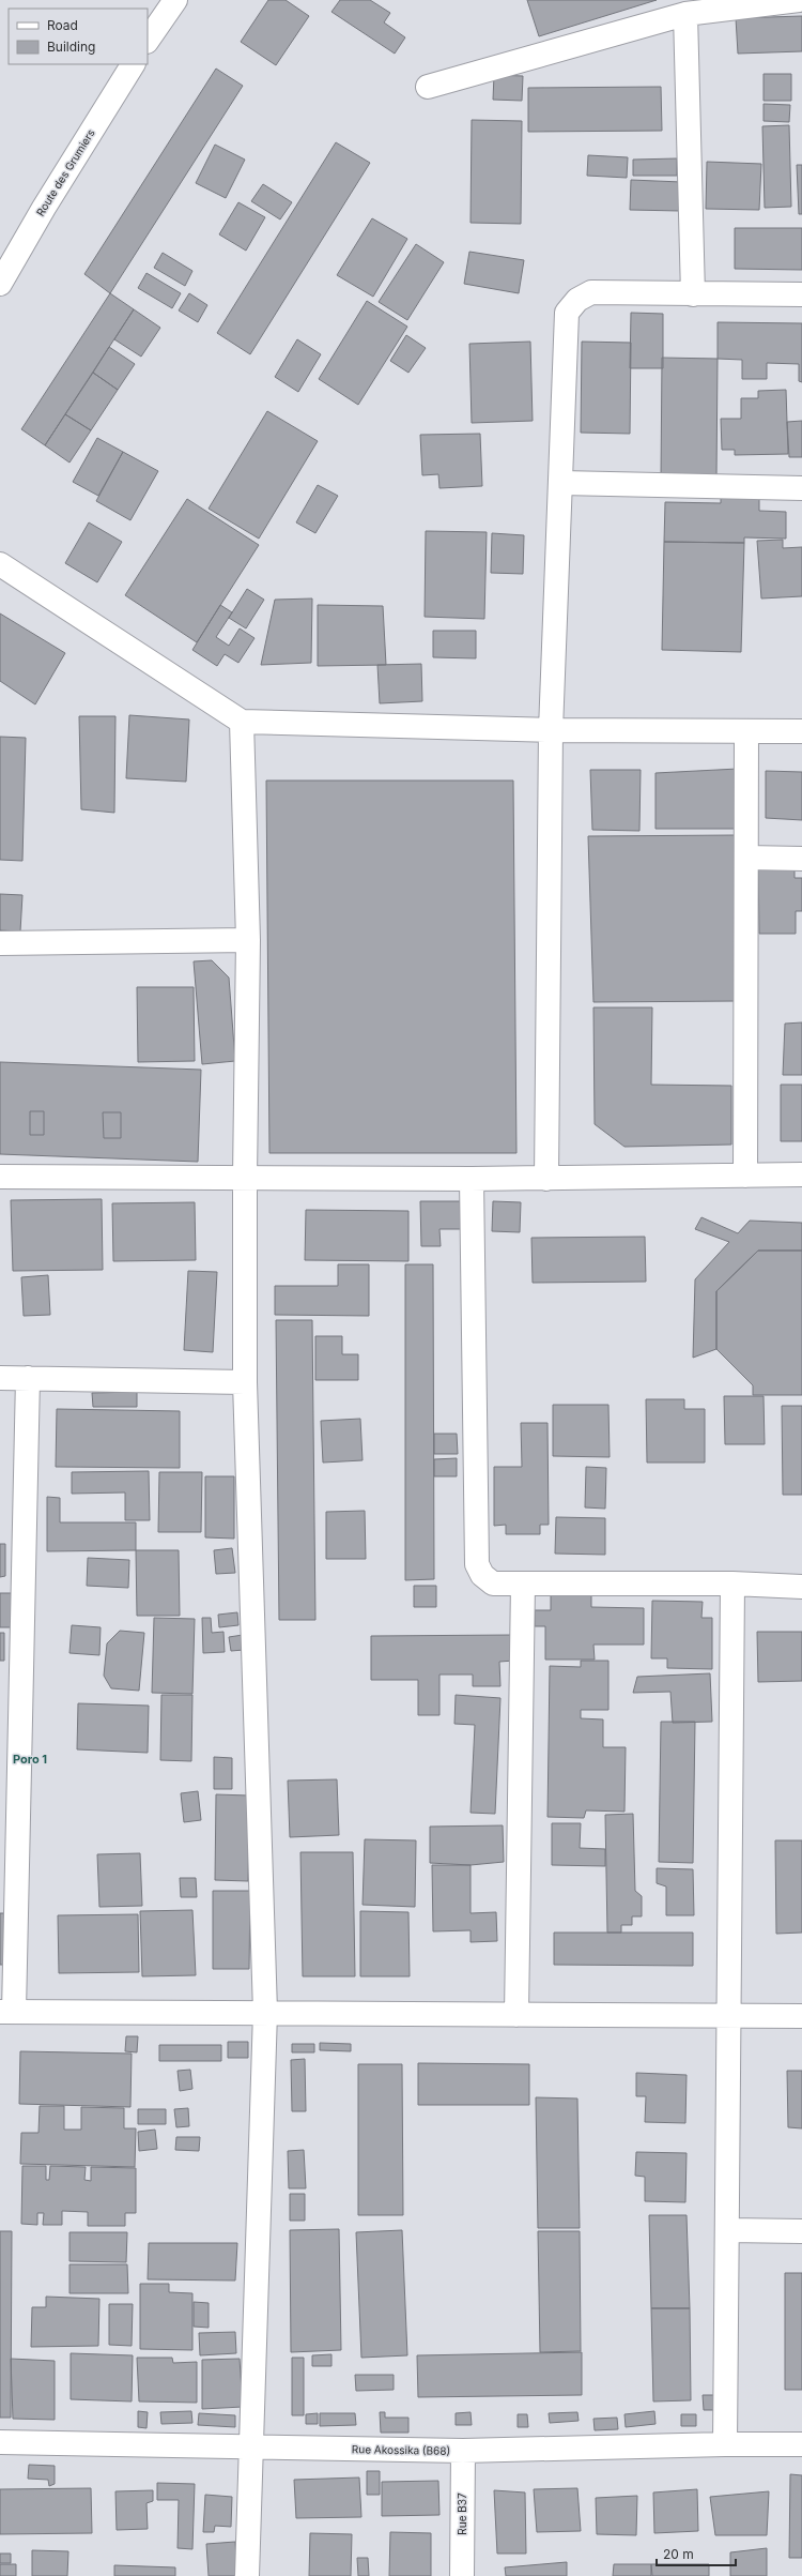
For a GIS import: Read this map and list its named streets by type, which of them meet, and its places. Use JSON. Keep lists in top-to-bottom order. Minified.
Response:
{"streets":{"street":["Route des Grumiers","Rue Akossika (B68)","Rue B37"]},"crossings":[["Rue Akossika (B68)","Rue B37"]],"districts":["Poro 1"],"legend":["Road","Building"],"scale_bar":"20 m"}
